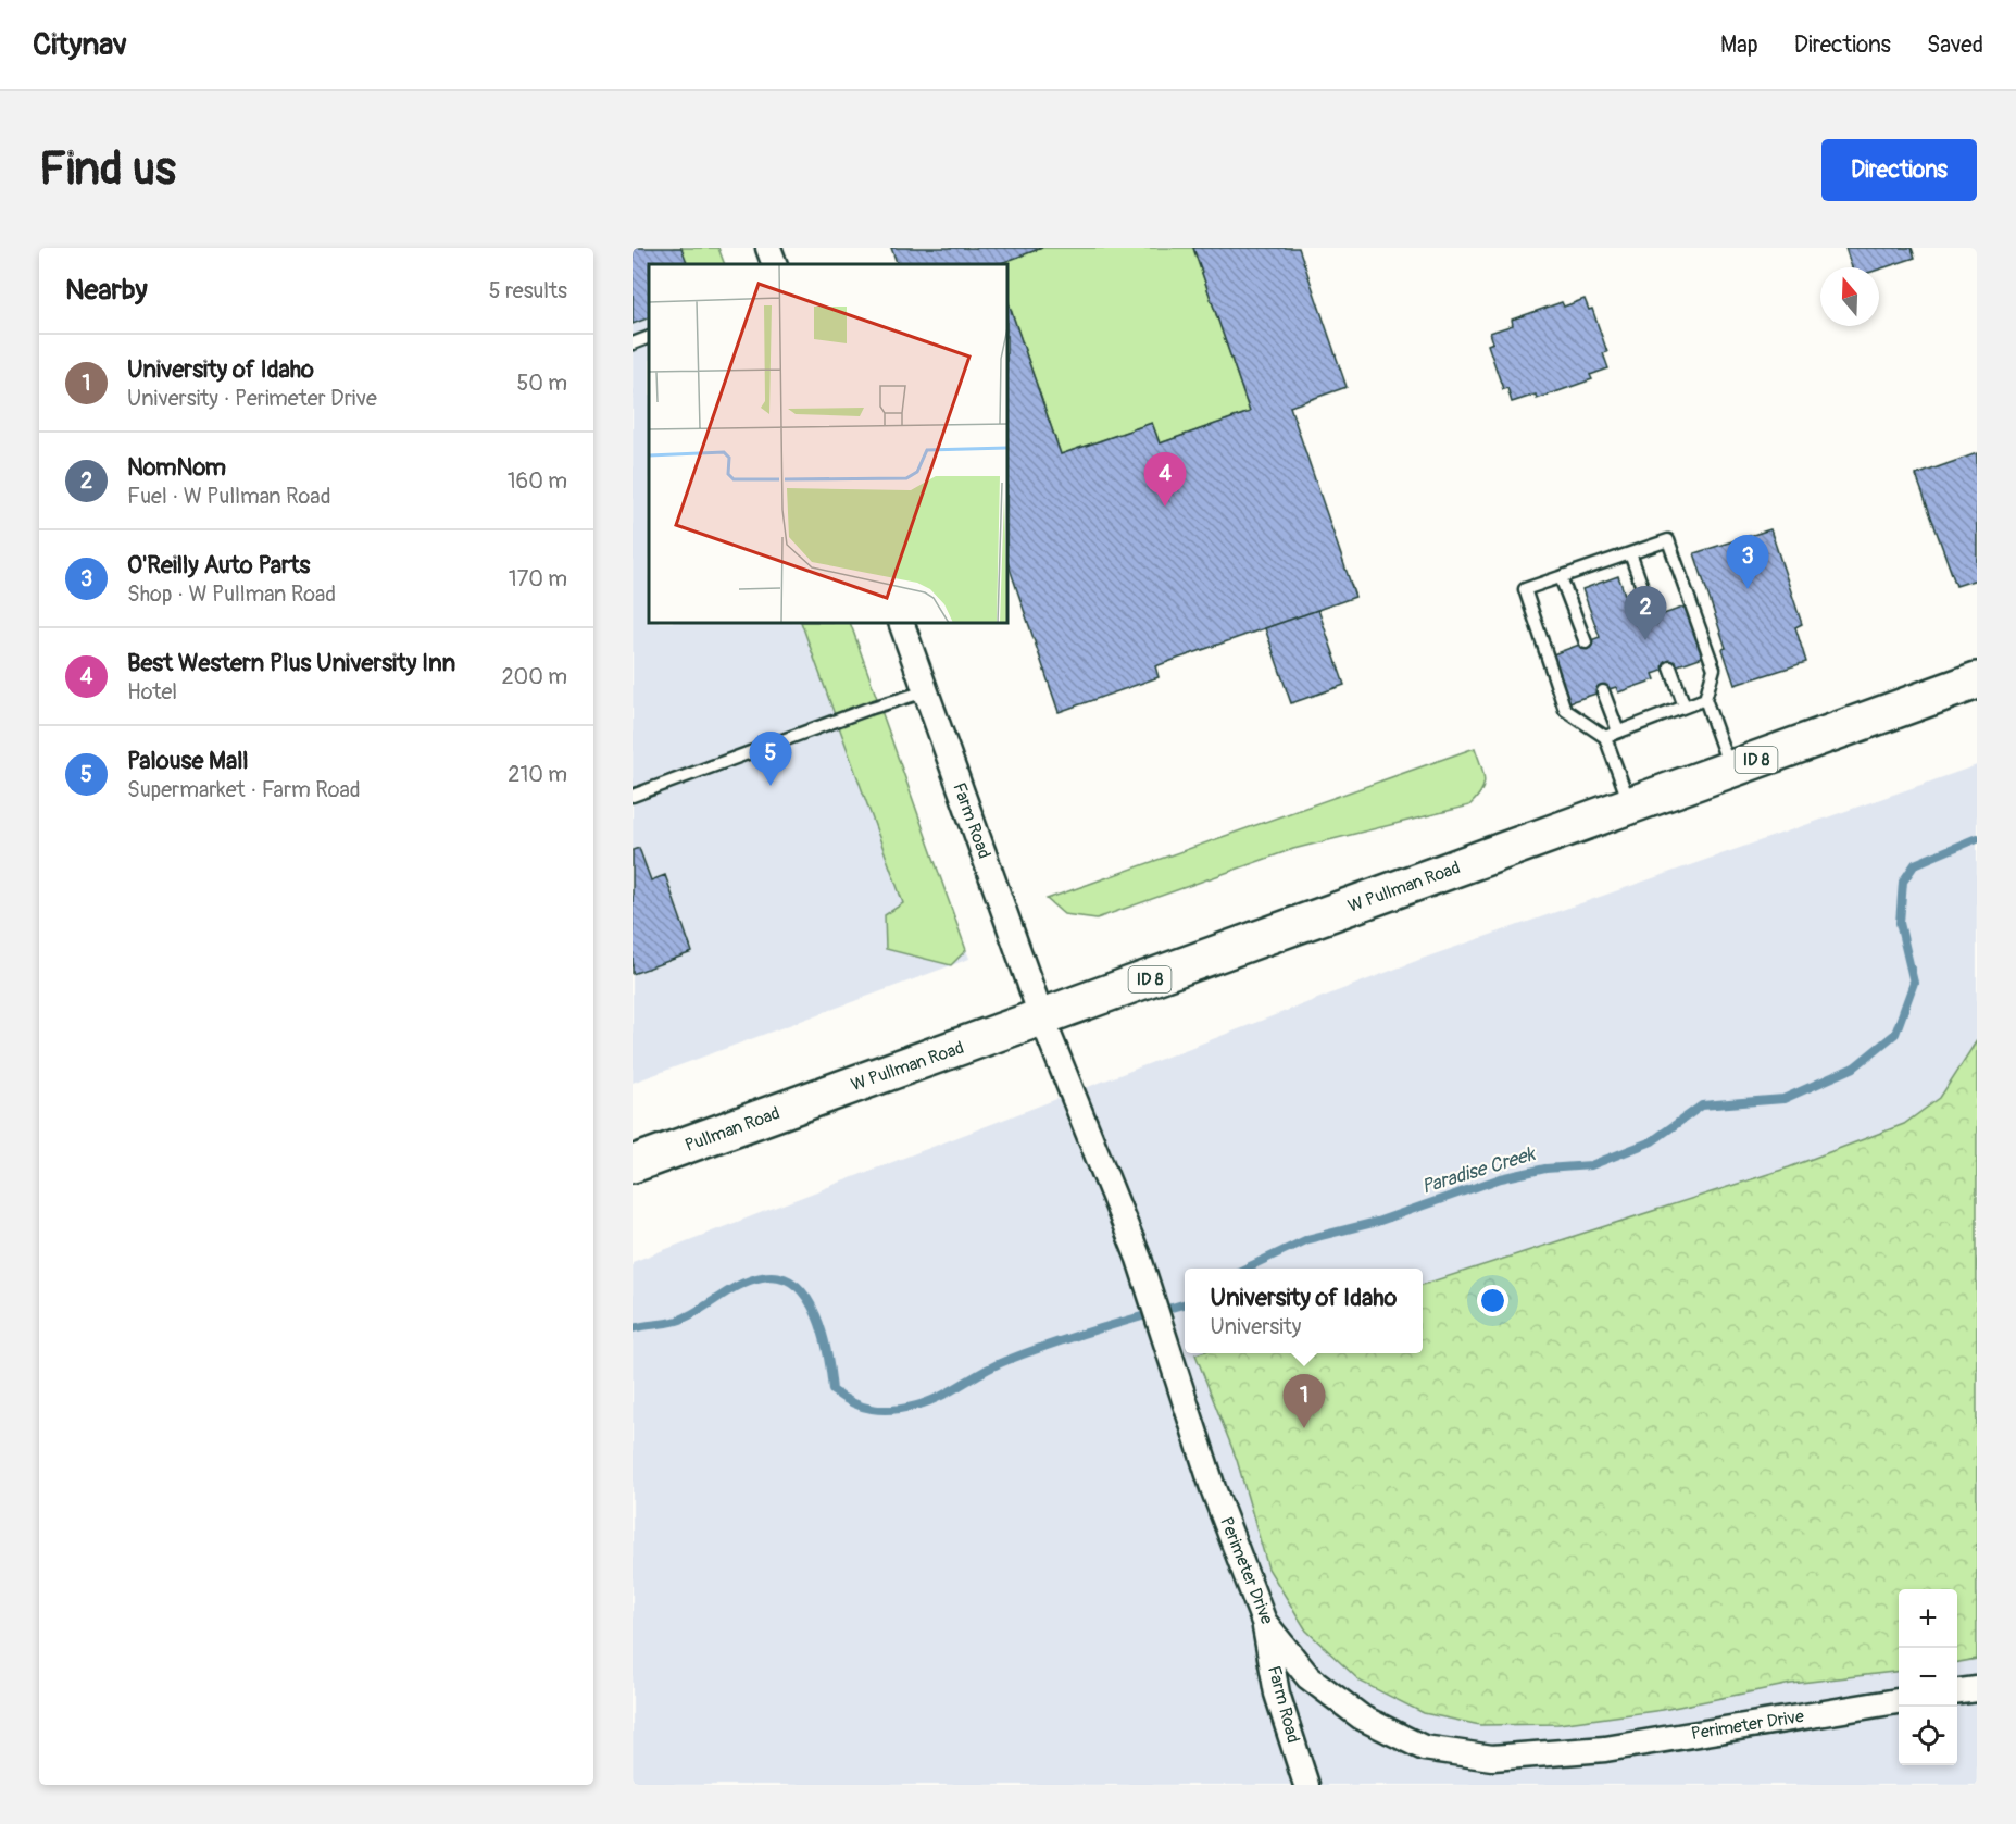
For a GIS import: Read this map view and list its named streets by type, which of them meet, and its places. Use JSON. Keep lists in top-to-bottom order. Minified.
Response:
{"streets":{"main road":["ID 8","W Pullman Road","Pullman Road"],"street":["Farm Road","Perimeter Drive"]},"crossings":[["Farm Road","W Pullman Road"],["Farm Road","Perimeter Drive"],["W Pullman Road","Pullman Road"],["W Pullman Road","Perimeter Drive"]],"water":["Paradise Creek"],"north":"top","page":{"header":"Citynav","nav":["Map","Directions","Saved"],"buttons":"Directions","title":"Find us","heading":["Nearby","5 results"],"list":[{"mark":"1","name":"University of Idaho","note":"University · Perimeter Drive","value":"50 m"},{"mark":"2","name":"NomNom","note":"Fuel · W Pullman Road","value":"160 m"},{"mark":"3","name":"O'Reilly Auto Parts","note":"Shop · W Pullman Road","value":"170 m"},{"mark":"4","name":"Best Western Plus University Inn","note":"Hotel","value":"200 m"},{"mark":"5","name":"Palouse Mall","note":"Supermarket · Farm Road","value":"210 m"}],"pins":["4","3","2","5","1"],"popup":["University of Idaho","University"],"map_buttons":["+","−"]}}
